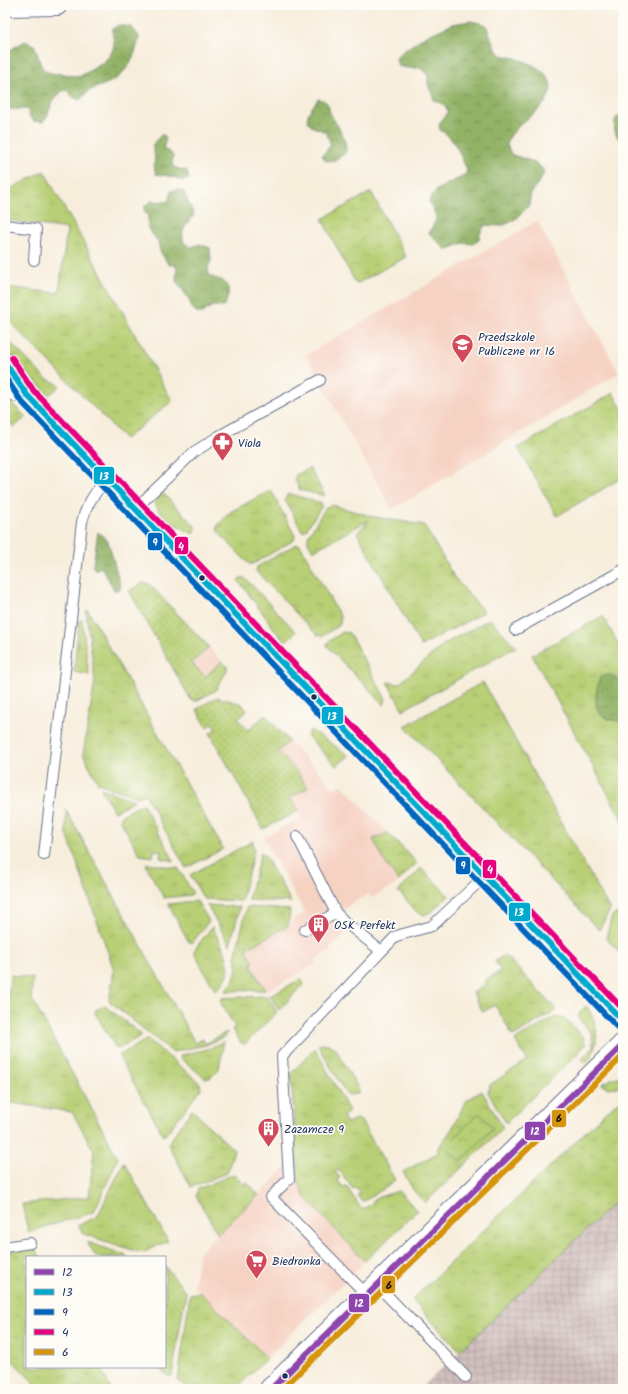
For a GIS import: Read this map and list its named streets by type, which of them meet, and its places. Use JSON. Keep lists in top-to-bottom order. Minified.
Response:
{"places":{"school or university":["Przedszkole Publiczne nr 16"],"pharmacy":["Viola"],"building":["OSK Perfekt","Zazamcze 9"],"supermarket":["Biedronka"]},"lines":["transit line 4","transit line 13","transit line 9","transit line 12","transit line 6"],"legend":["12","13","9","4","6"]}
